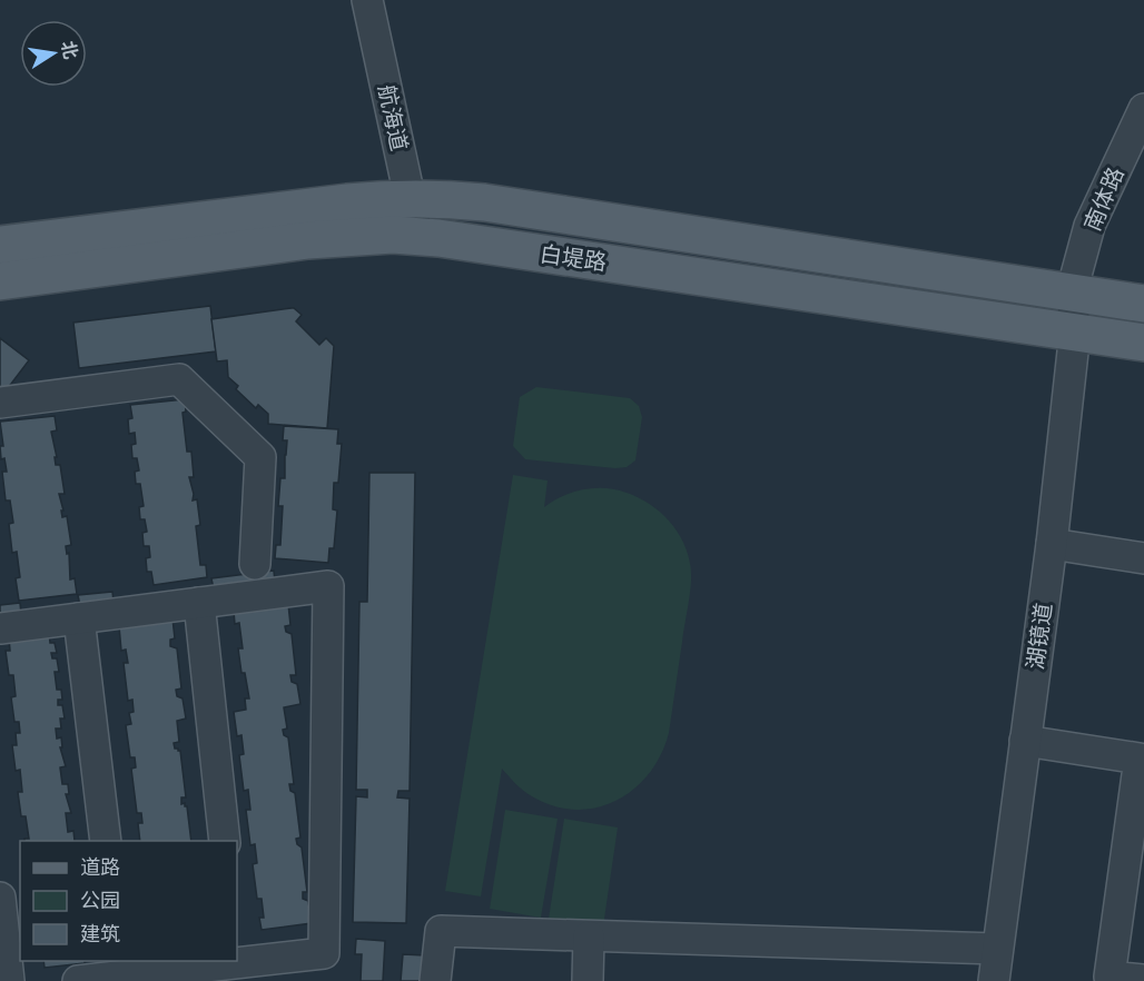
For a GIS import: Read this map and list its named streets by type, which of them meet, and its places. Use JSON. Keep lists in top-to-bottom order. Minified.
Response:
{"streets":{"main road":["白堤路"],"street":["航海道","南体路","湖镜道"]},"crossings":[["航海道","白堤路"],["南体路","白堤路"],["南体路","湖镜道"],["白堤路","湖镜道"]],"legend":["道路","公园","建筑"],"north":"right"}
